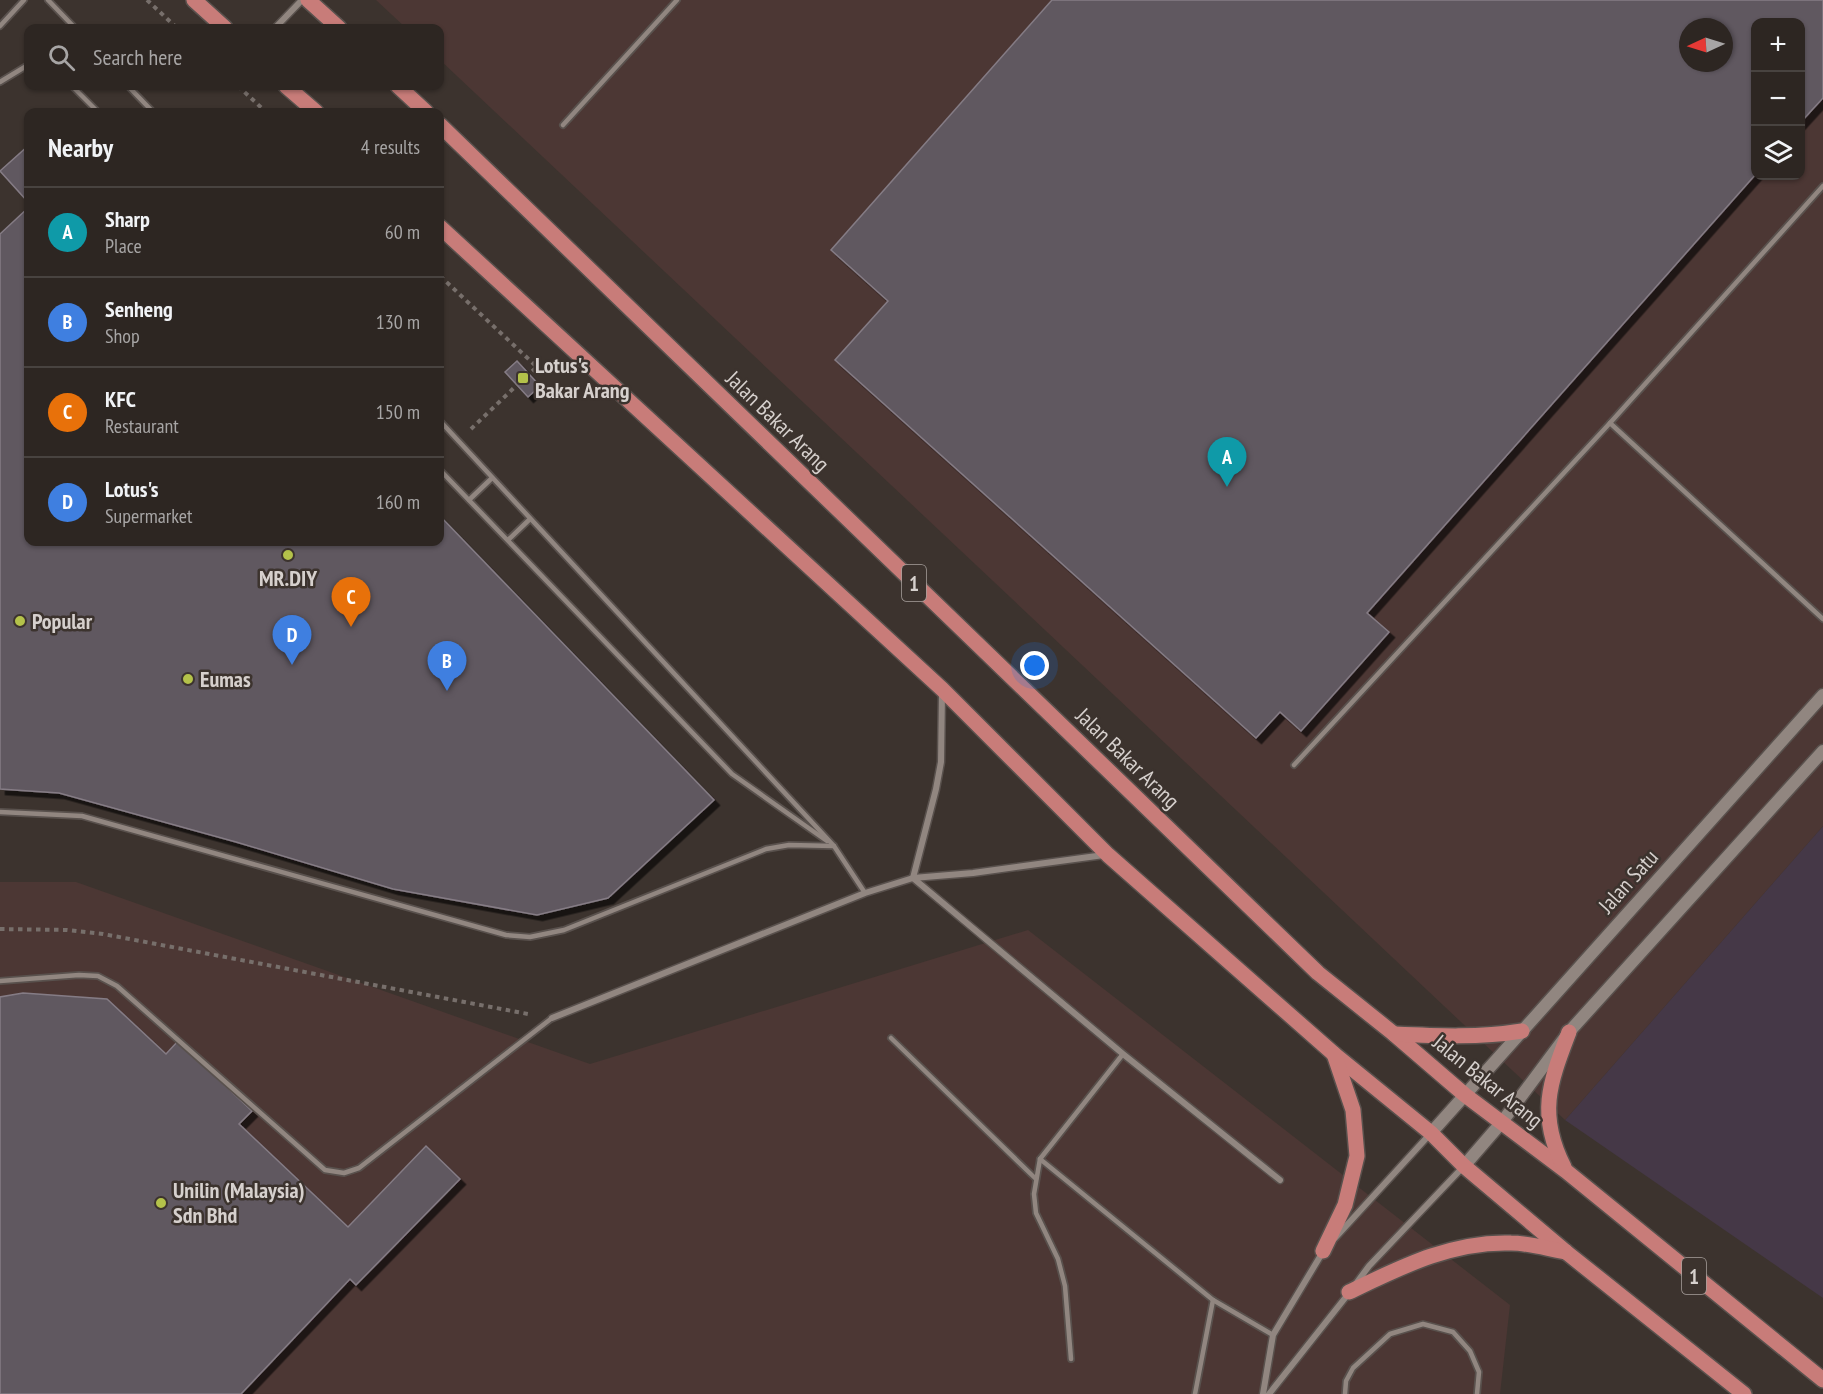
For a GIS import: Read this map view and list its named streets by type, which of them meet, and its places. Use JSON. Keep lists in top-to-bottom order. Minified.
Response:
{"streets":{"main road":["Jalan Bakar Arang","1","Jalan Satu"]},"crossings":[["Jalan Bakar Arang","Jalan Satu"]],"places":{"transit":["Lotus's Bakar Arang"],"other":["MR.DIY","Popular","Eumas","Unilin (Malaysia) Sdn Bhd"]},"north":"left","page":{"map_buttons":["+","−"],"search":"Search here","heading":["Nearby","4 results"],"list":[{"mark":"A","name":"Sharp","note":"Place","value":"60 m"},{"mark":"B","name":"Senheng","note":"Shop","value":"130 m"},{"mark":"C","name":"KFC","note":"Restaurant","value":"150 m"},{"mark":"D","name":"Lotus's","note":"Supermarket","value":"160 m"}],"pins":["A","C","D","B"]}}
